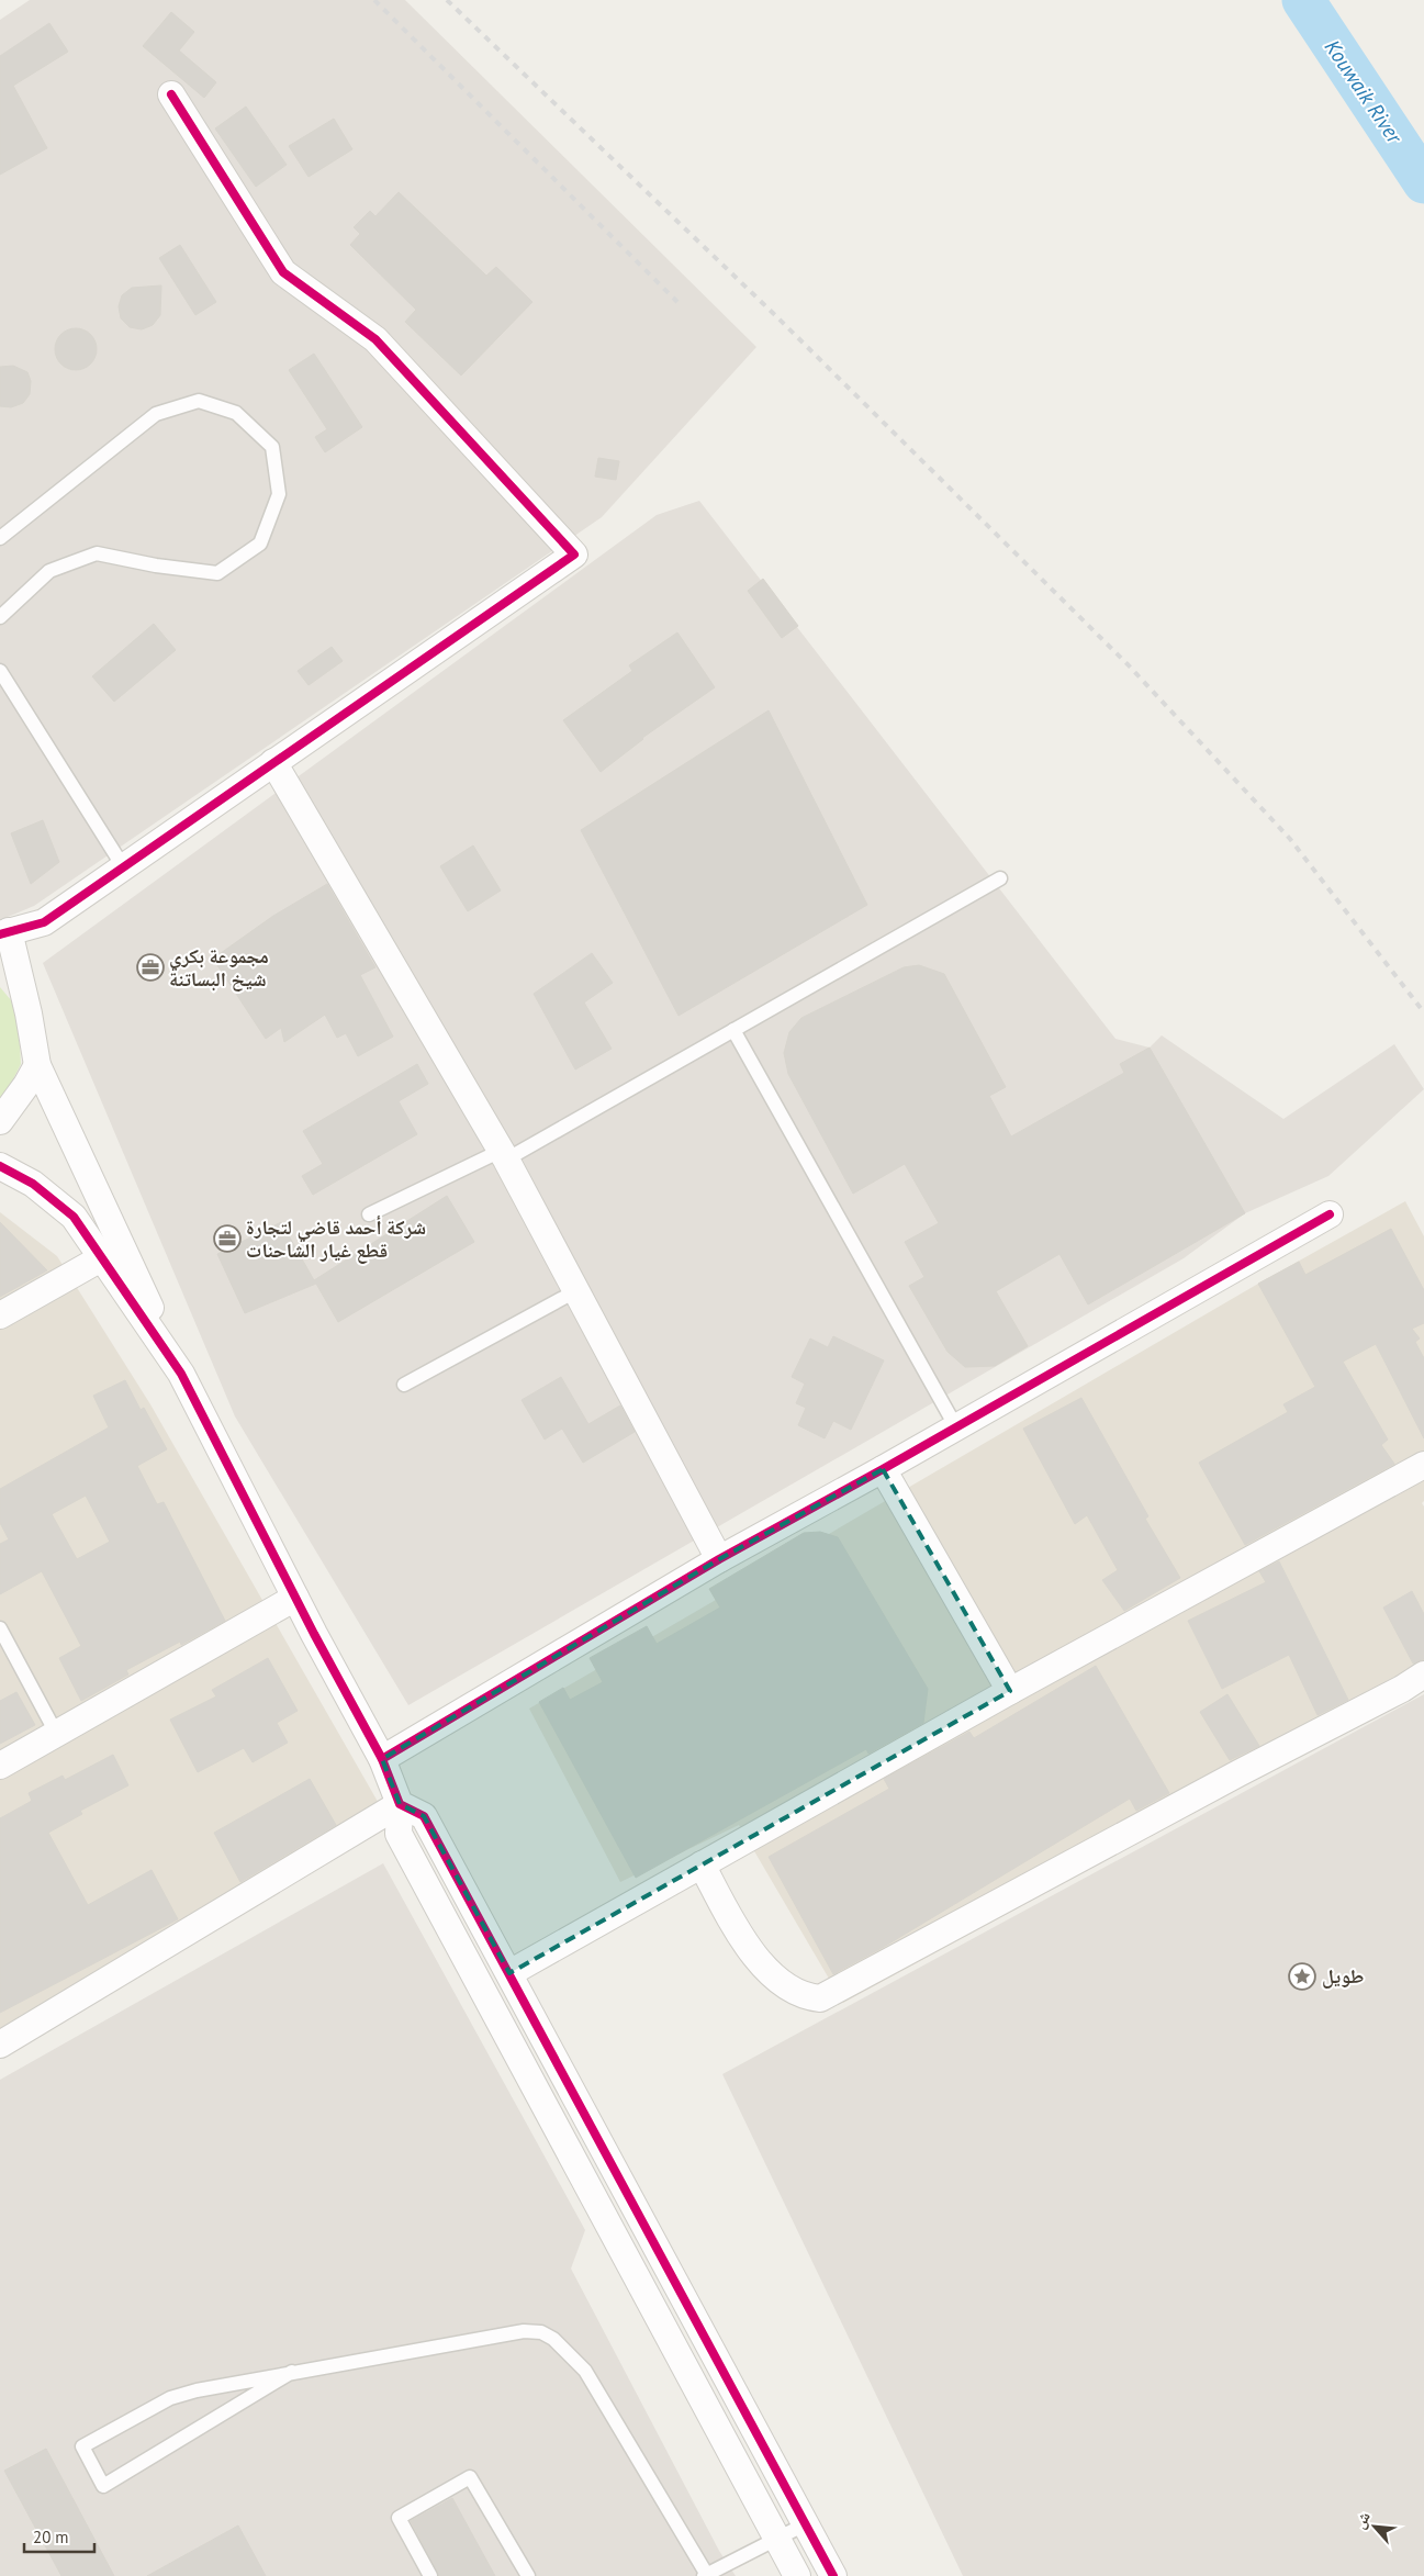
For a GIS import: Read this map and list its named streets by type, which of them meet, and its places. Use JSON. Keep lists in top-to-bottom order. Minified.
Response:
{"water":["Kouwaik River"],"places":{"office":["مجموعة بكري شيخ البساتنة","شركة أحمد قاضي لتجارة قطع غيار الشاحنات"],"place":["طويل"]},"scale_bar":"20 m","north":"top left"}
